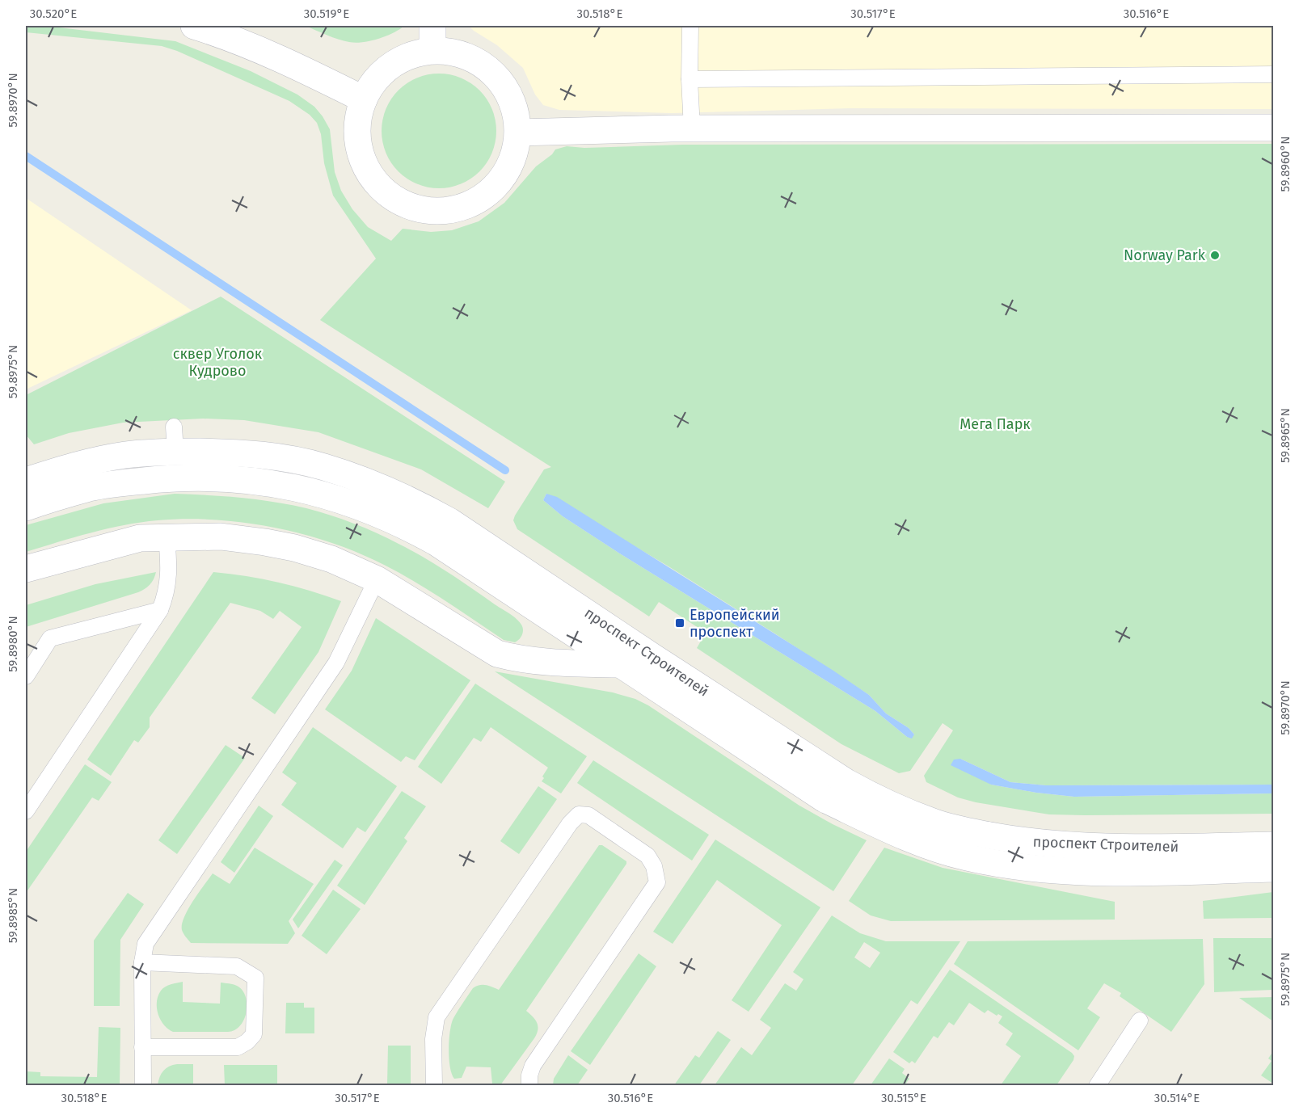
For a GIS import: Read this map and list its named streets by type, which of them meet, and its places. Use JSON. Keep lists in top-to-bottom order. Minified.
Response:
{"streets":{"street":["проспект Строителей"]},"parks":["сквер Уголок Кудрово","Мега Парк"],"places":{"other":["Norway Park"],"transit":["Европейский проспект"]},"coordinates":["30.520°E","30.519°E","30.518°E","30.517°E","30.516°E","59.8970°N","59.8960°N","59.8975°N","59.8965°N","59.8980°N","59.8985°N","30.515°E","30.514°E"]}
